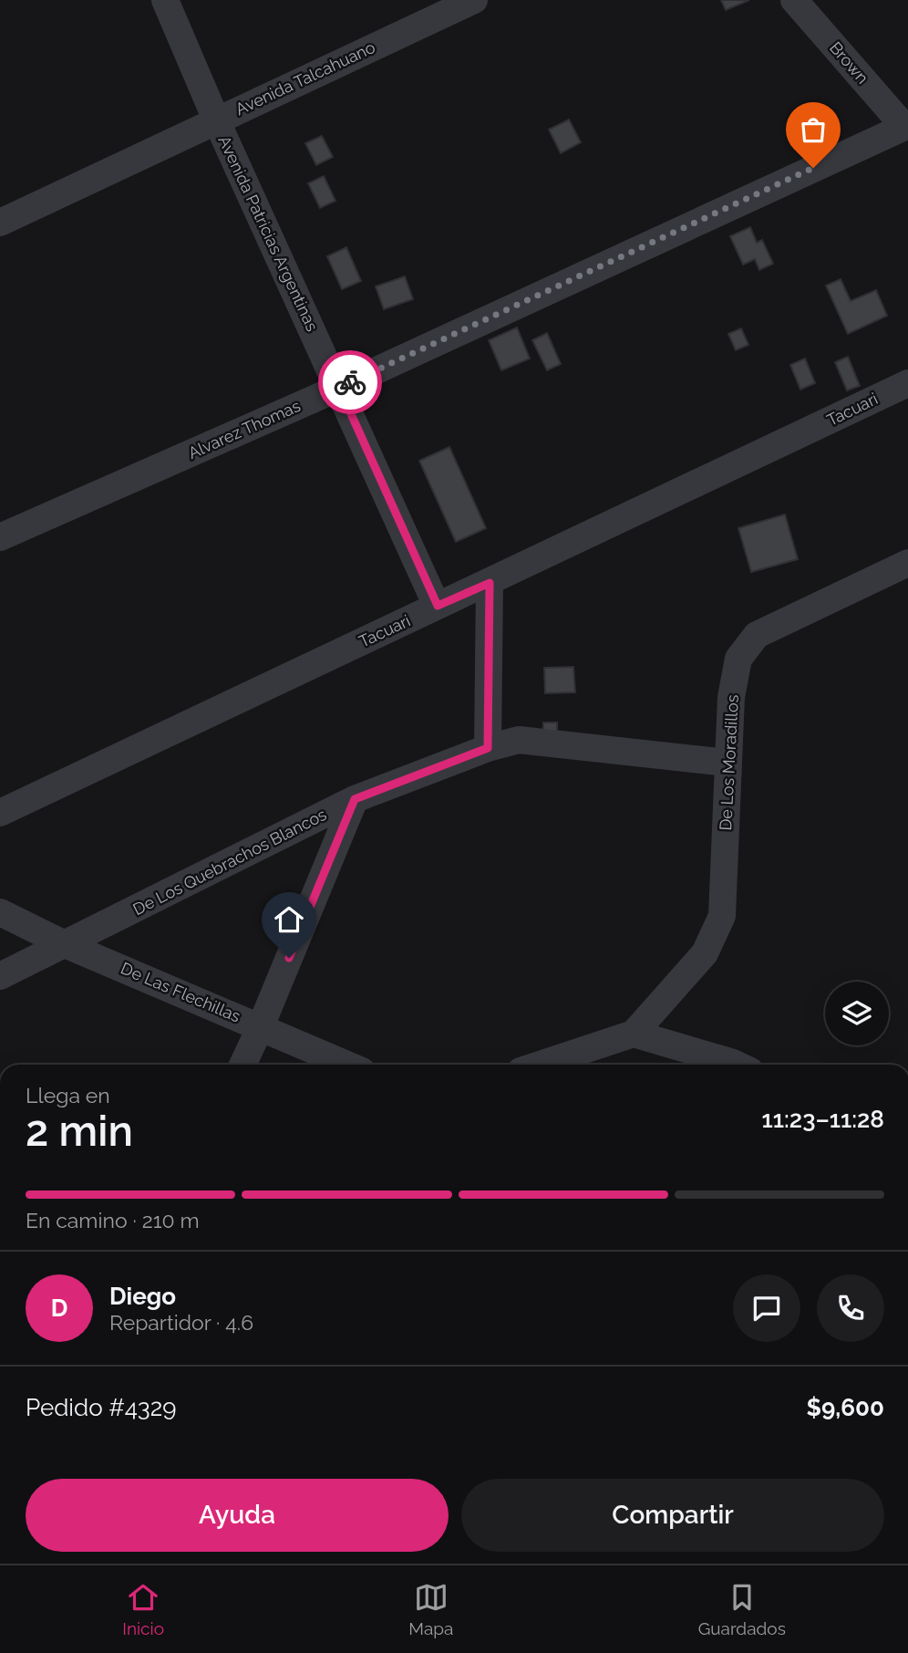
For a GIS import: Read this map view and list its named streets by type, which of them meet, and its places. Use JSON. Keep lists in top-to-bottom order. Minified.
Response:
{"streets":{"street":["Brown","Avenida Talcahuano","Avenida Patricias Argentinas","Tacuari","Alvarez Thomas","De Los Moradillos","De Los Quebrachos Blancos","De Las Flechillas"]},"crossings":[["Brown","Alvarez Thomas"],["Avenida Talcahuano","Avenida Patricias Argentinas"],["Avenida Patricias Argentinas","Tacuari"],["Avenida Patricias Argentinas","Alvarez Thomas"],["De Los Moradillos","De Los Quebrachos Blancos"],["De Los Quebrachos Blancos","De Las Flechillas"]],"page":{"heading":["2 min","Llega en","11:23–11:28"],"panel":["Diego","Repartidor · 4.6","Pedido #4329","$9,600"],"bar":"En camino · 210 m","round":"D","buttons":["Ayuda","Compartir"],"tabs":["Inicio","Mapa","Guardados"]}}
